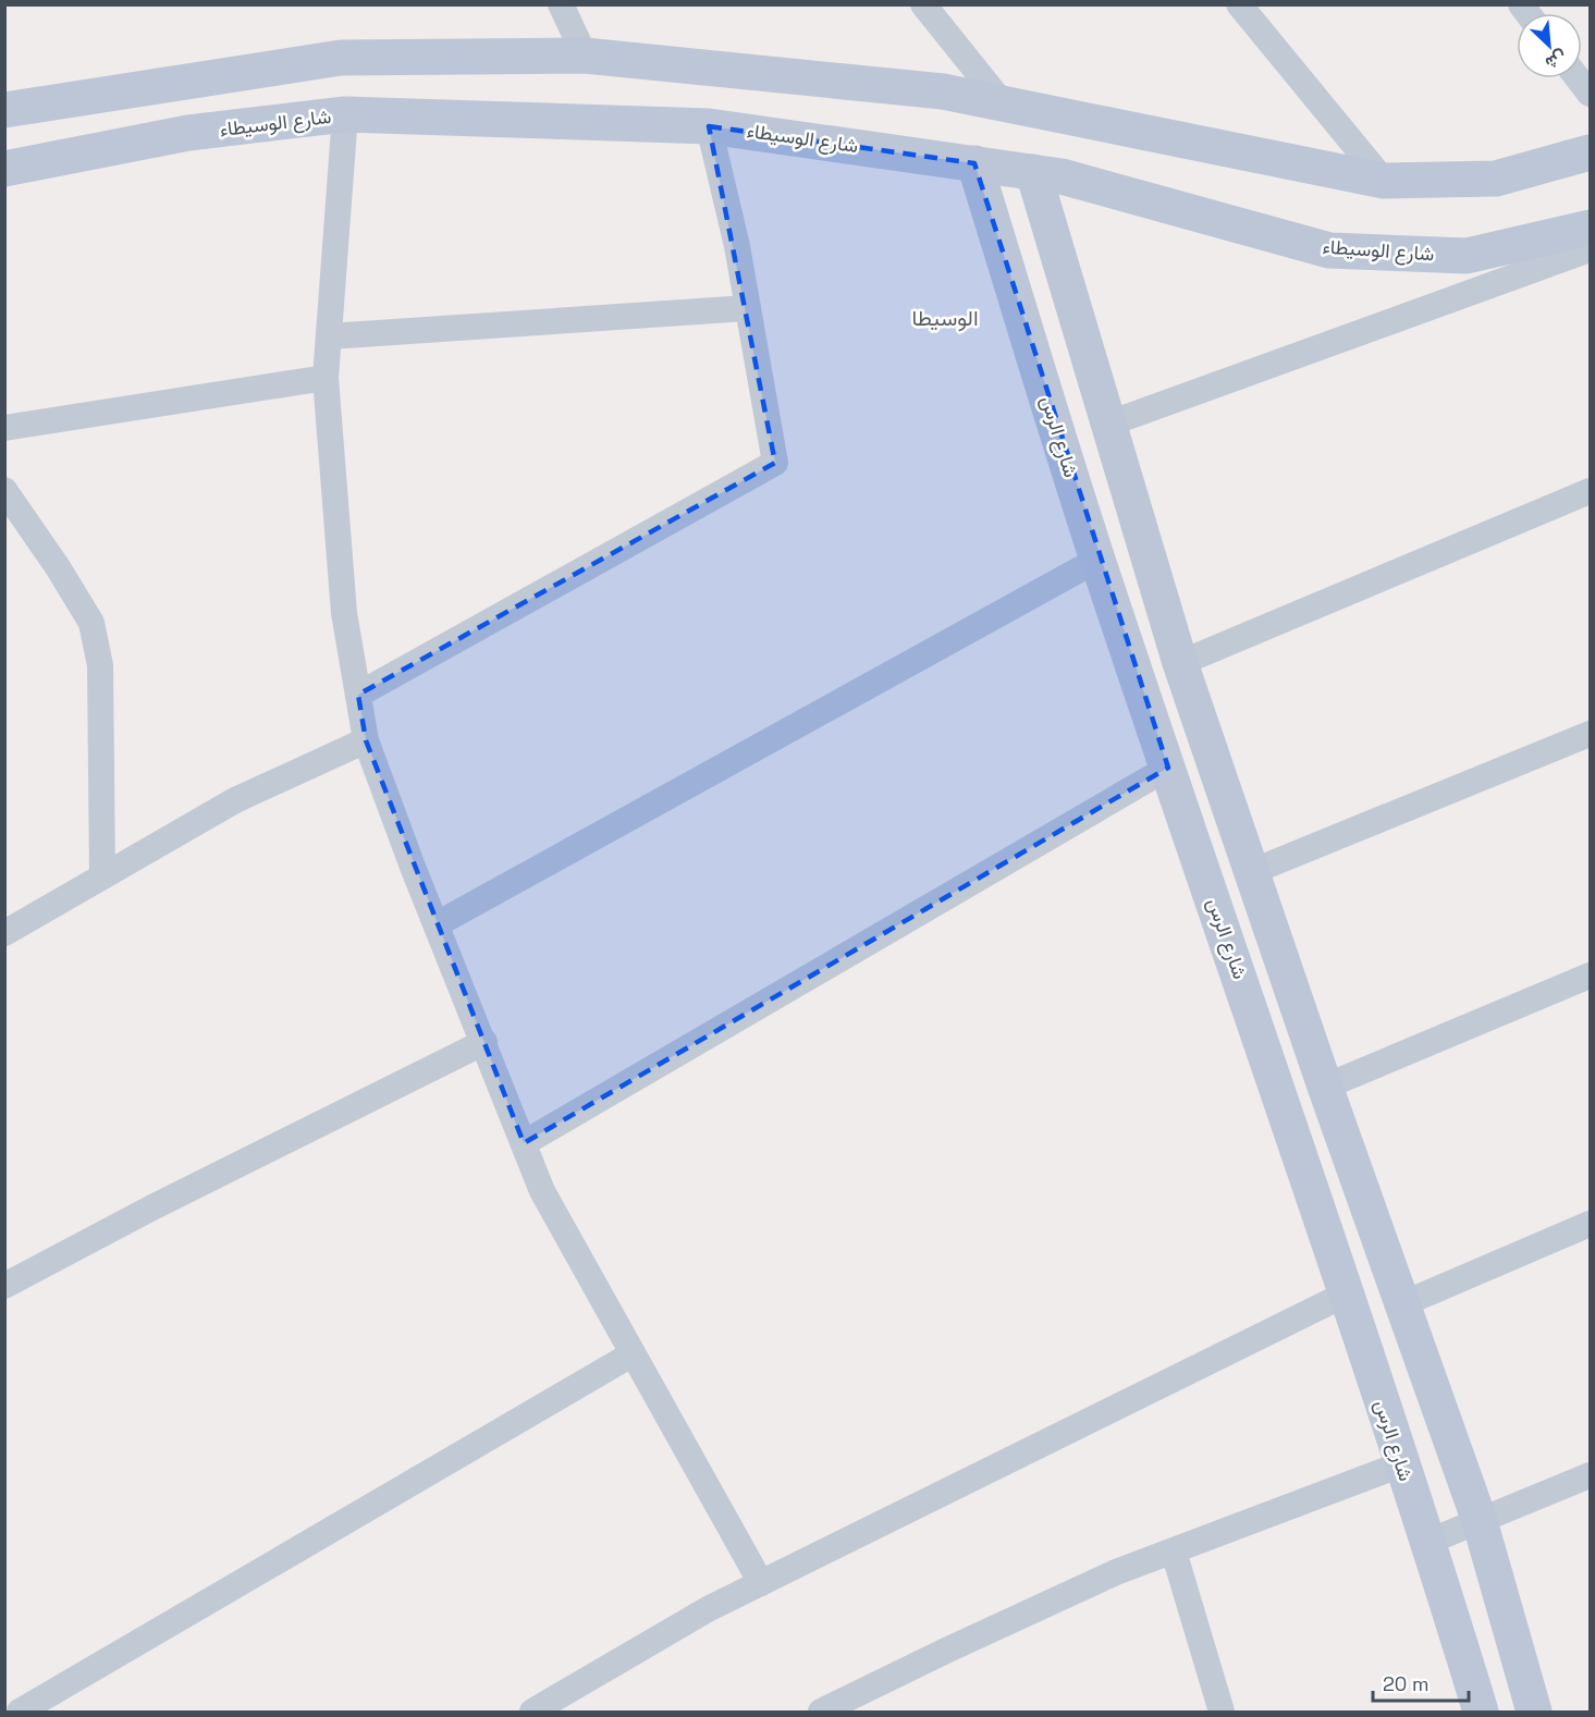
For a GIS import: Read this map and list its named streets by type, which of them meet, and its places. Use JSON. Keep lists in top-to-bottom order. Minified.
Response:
{"streets":{"street":["شارع الوسيطاء","شارع الرس"]},"crossings":[["شارع الوسيطاء","شارع الرس"]],"districts":["الوسيطا"],"scale_bar":"20 m","north":"bottom right"}
